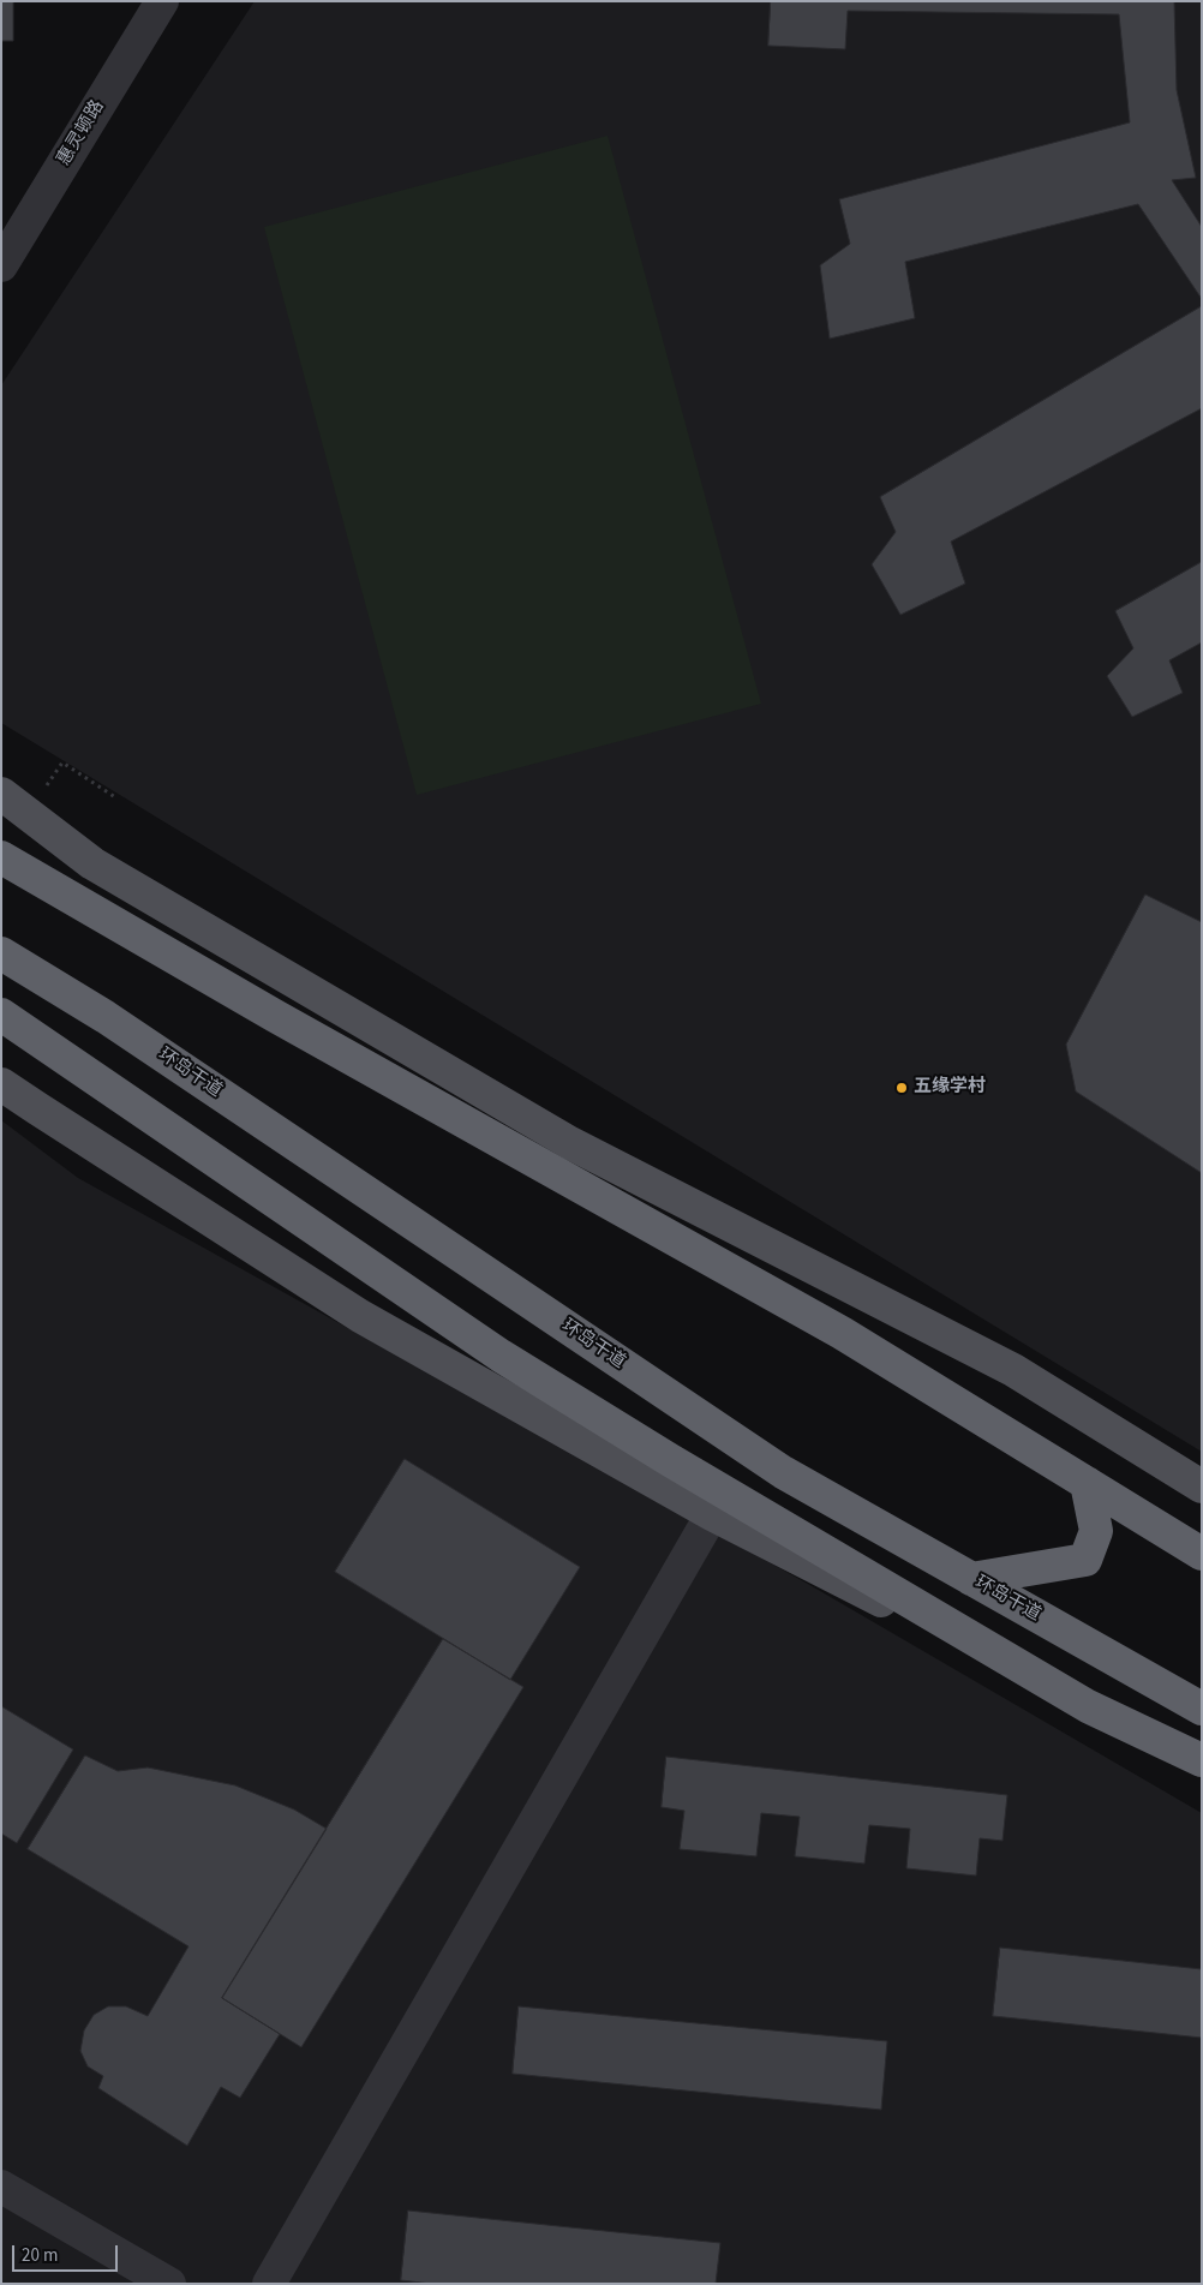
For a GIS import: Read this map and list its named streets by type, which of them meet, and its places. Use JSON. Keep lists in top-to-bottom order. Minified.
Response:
{"streets":{"highway":["环岛干道"],"street":["惠灵顿路"]},"places":["五缘学村"],"scale_bar":"20 m"}
